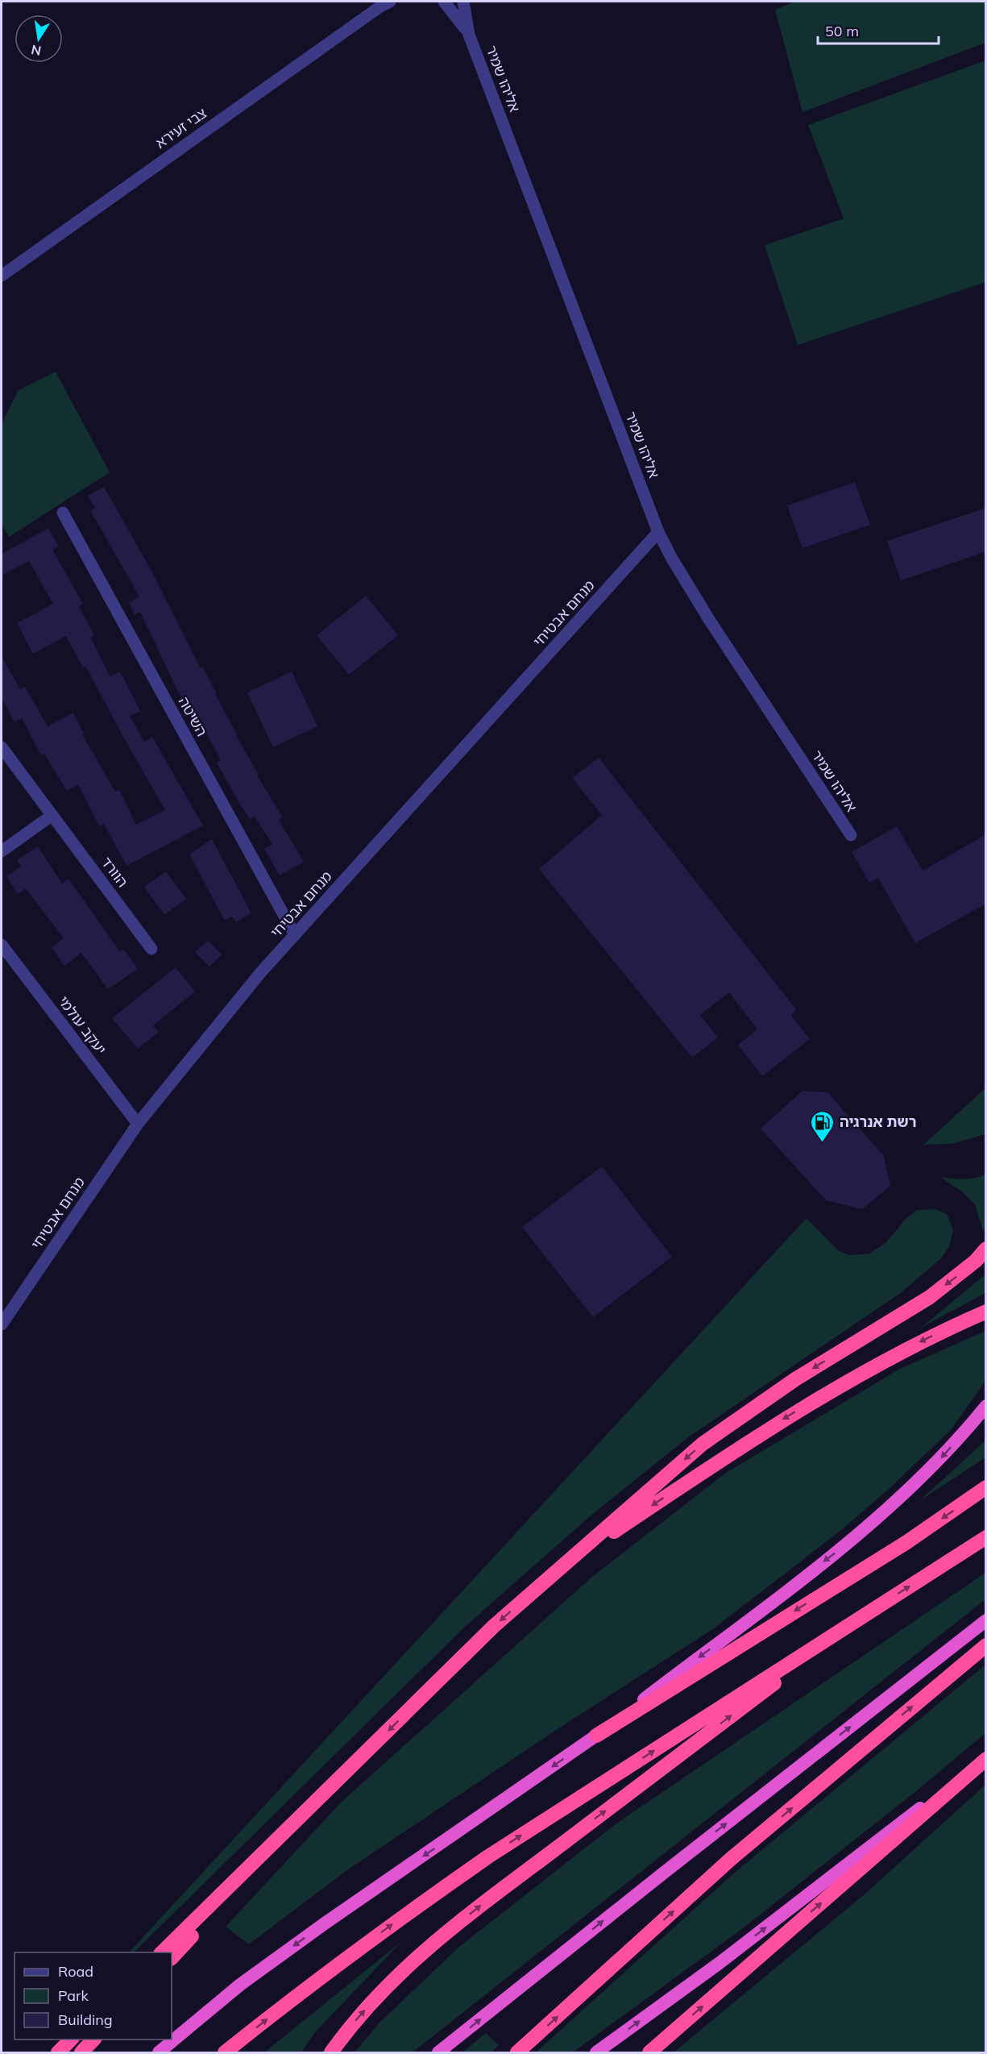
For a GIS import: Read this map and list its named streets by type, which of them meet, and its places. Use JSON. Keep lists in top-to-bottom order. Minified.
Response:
{"streets":{"street":["אליהו שמיר","צבי זעירא","מנחם אבטיחי","השיטה","הוורד","יעקב עולמי"]},"crossings":[["אליהו שמיר","מנחם אבטיחי"],["מנחם אבטיחי","השיטה"],["מנחם אבטיחי","יעקב עולמי"]],"places":{"fuel station":["רשת אנרגיה"]},"legend":["Road","Park","Building"],"scale_bar":"50 m","north":"bottom"}
